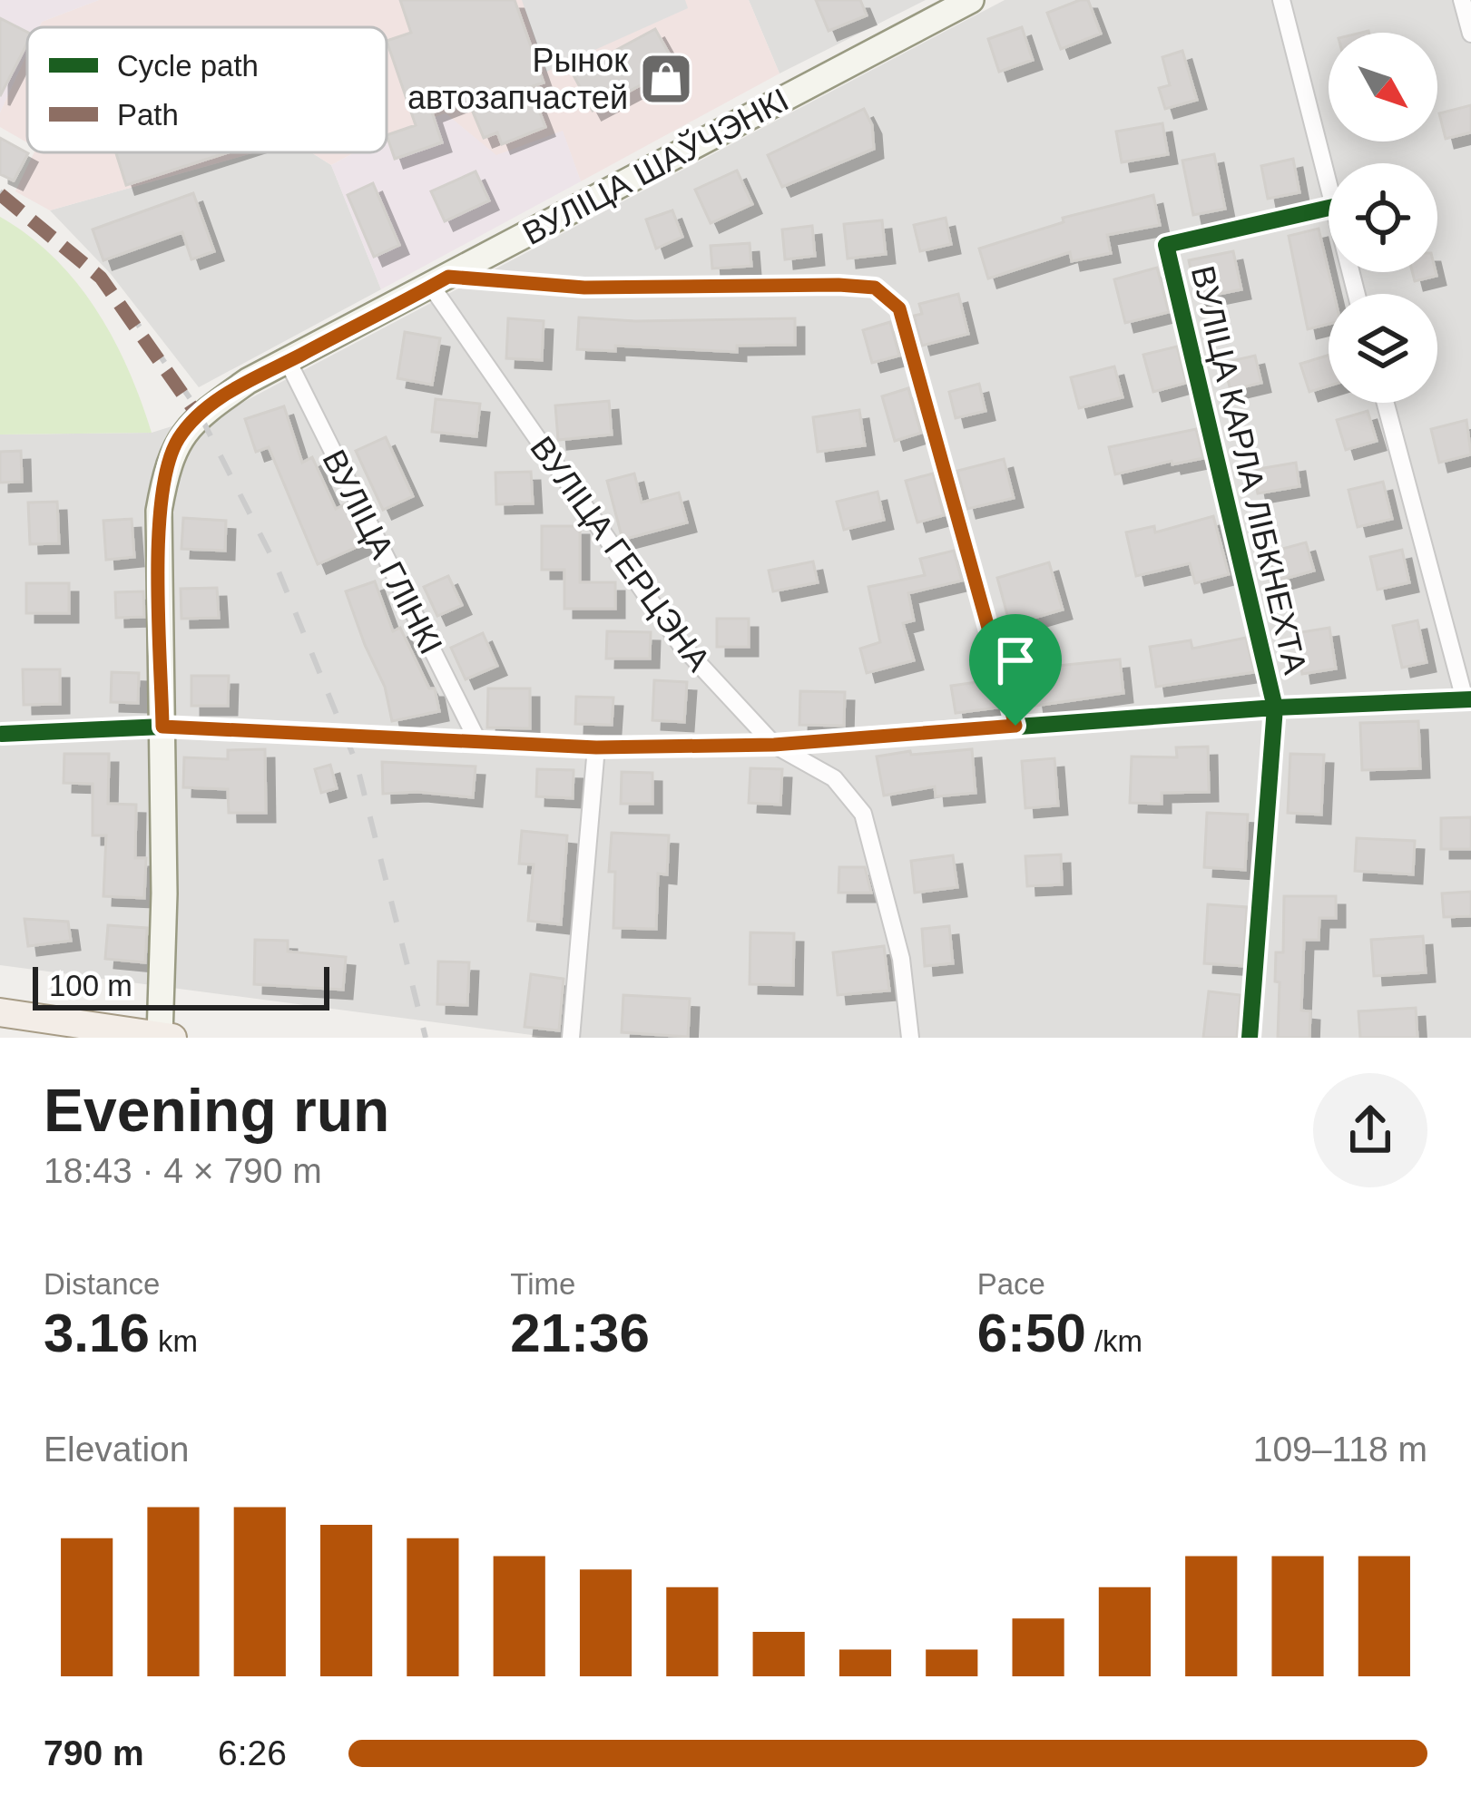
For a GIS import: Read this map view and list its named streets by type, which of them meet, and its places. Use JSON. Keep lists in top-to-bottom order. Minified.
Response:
{"streets":{"main road":["ВУЛІЦА ШАЎЧЭНКІ"],"street":["ВУЛІЦА КАРЛА ЛІБКНЕХТА","ВУЛІЦА ГЛІНКІ","ВУЛІЦА ГЕРЦЭНА"]},"crossings":[["ВУЛІЦА ШАЎЧЭНКІ","ВУЛІЦА ГЛІНКІ"],["ВУЛІЦА ШАЎЧЭНКІ","ВУЛІЦА ГЕРЦЭНА"]],"places":{"shop":["Рынок автозапчастей"]},"legend":["Cycle path","Path"],"scale_bar":"100 m","north":"bottom right","page":{"scale":"100 m","heading":["Evening run","18:43 · 4 × 790 m"],"stats":[["Distance","3.16 km"],["Time","21:36"],["Pace","6:50 /km"]],"chart":["Elevation","109–118 m"],"list":[{"name":"790 m","note":"6:26"}]}}
